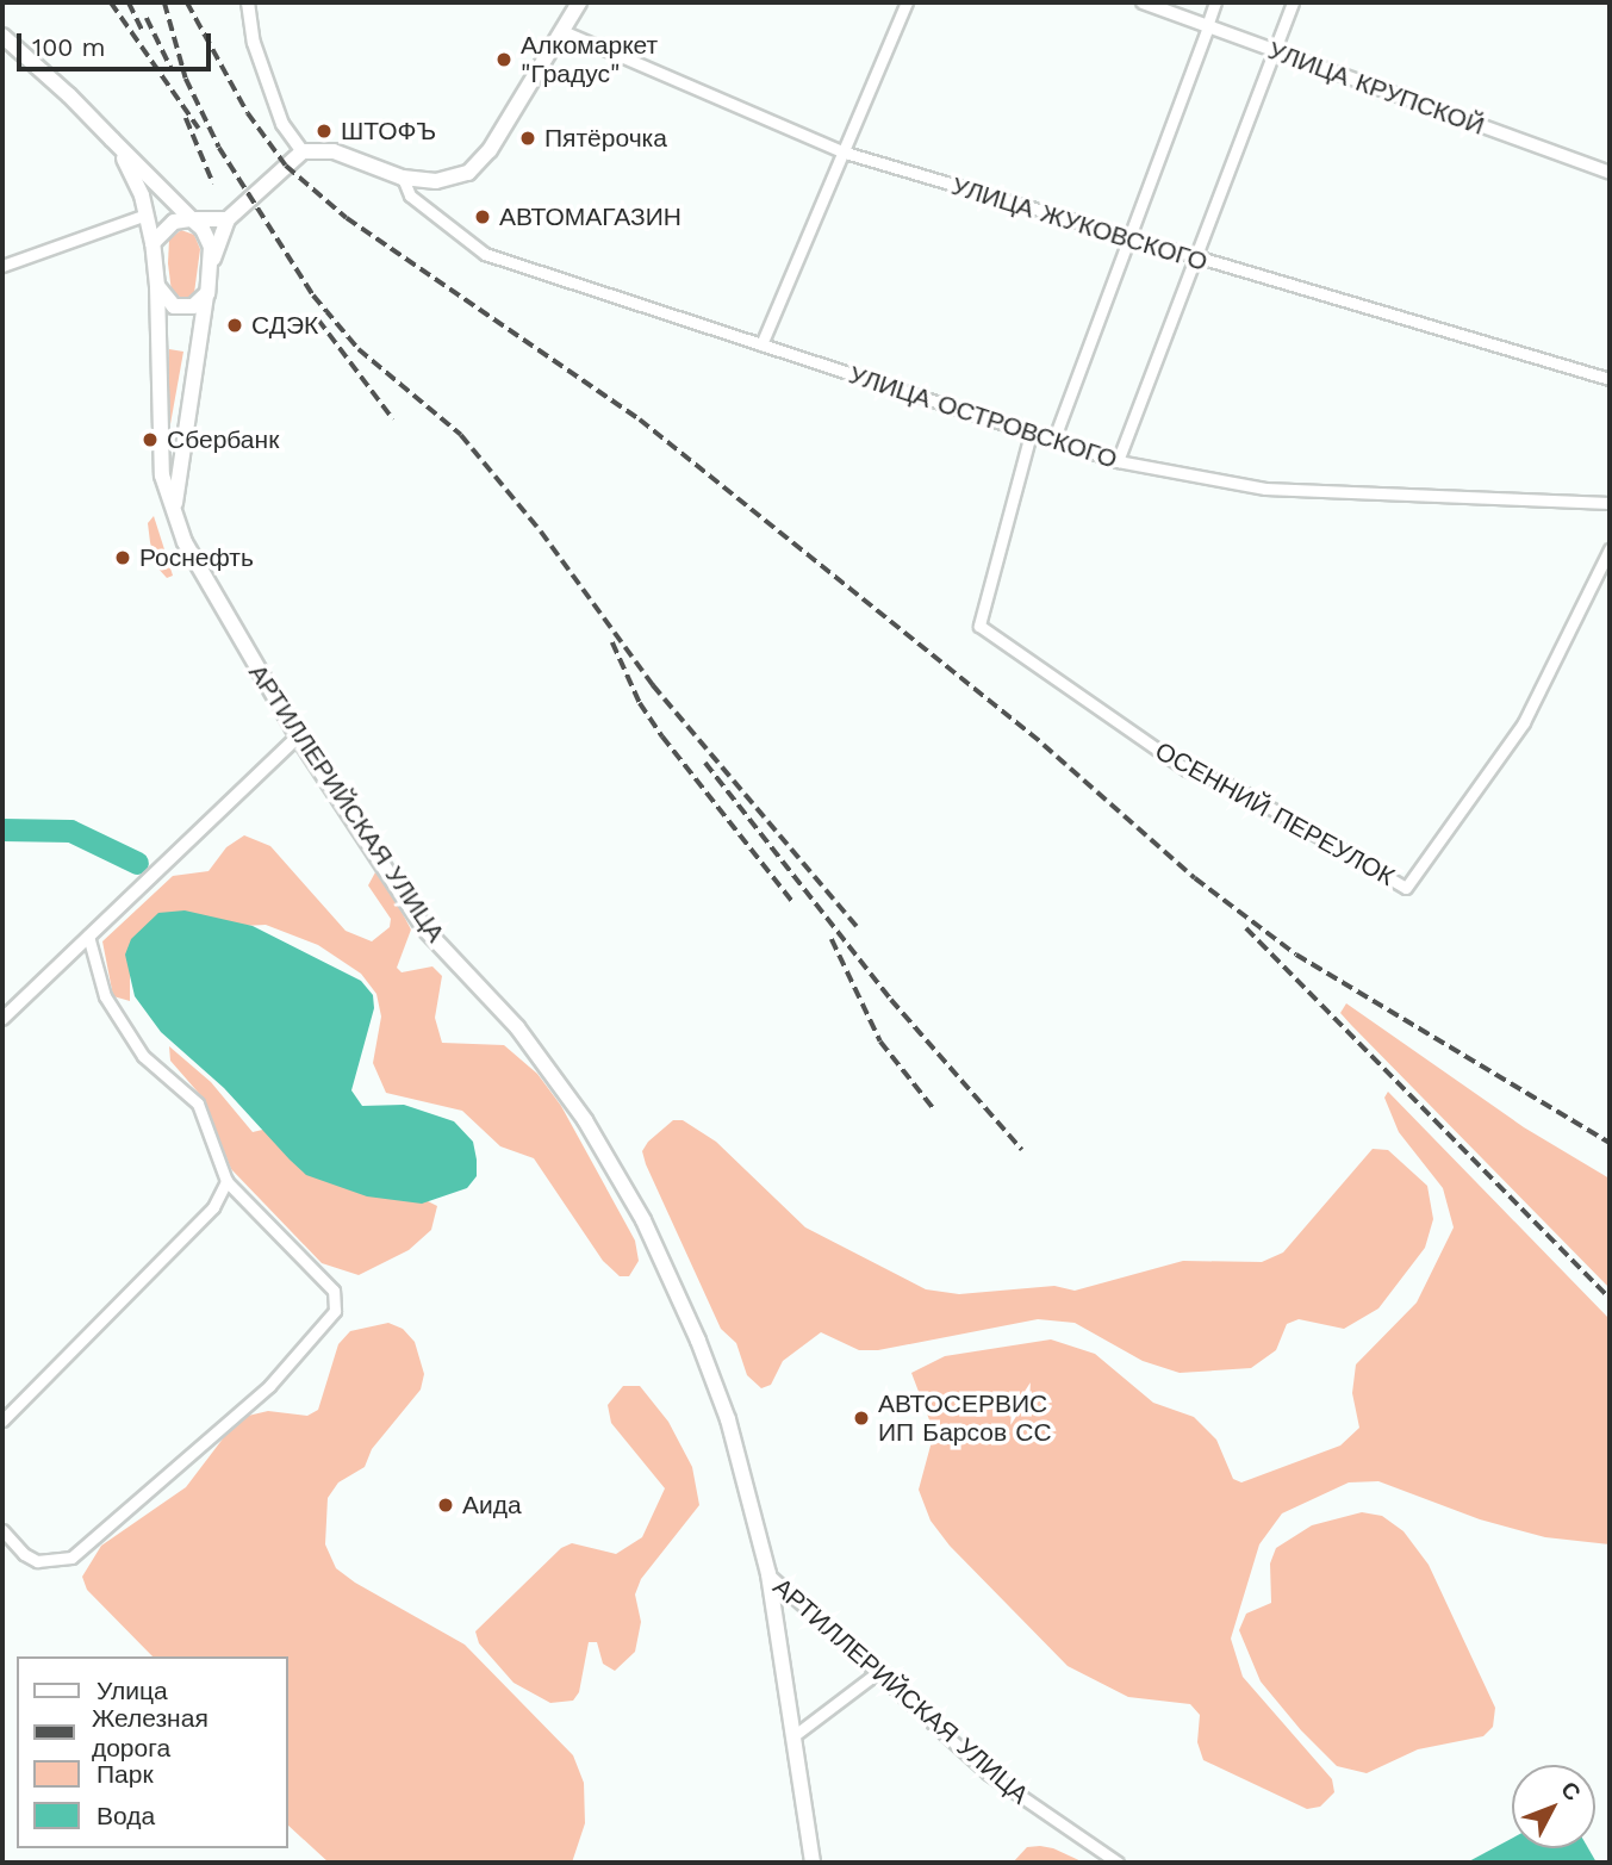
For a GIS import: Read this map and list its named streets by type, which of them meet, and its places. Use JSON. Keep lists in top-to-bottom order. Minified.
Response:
{"streets":{"main road":["АРТИЛЛЕРИЙСКАЯ УЛИЦА"],"street":["УЛИЦА КРУПСКОЙ","УЛИЦА ЖУКОВСКОГО","УЛИЦА ОСТРОВСКОГО","ОСЕННИЙ ПЕРЕУЛОК"]},"crossings":[["УЛИЦА ОСТРОВСКОГО","ОСЕННИЙ ПЕРЕУЛОК"]],"places":["Алкомаркет \"Градус\"","ШТОФЪ","Пятёрочка","АВТОМАГАЗИН","СДЭК","Сбербанк","Роснефть","АВТОСЕРВИС ИП Барсов СС","Аида"],"legend":["Улица","Железная дорога","Парк","Вода"],"scale_bar":"100 m","north":"top right"}
